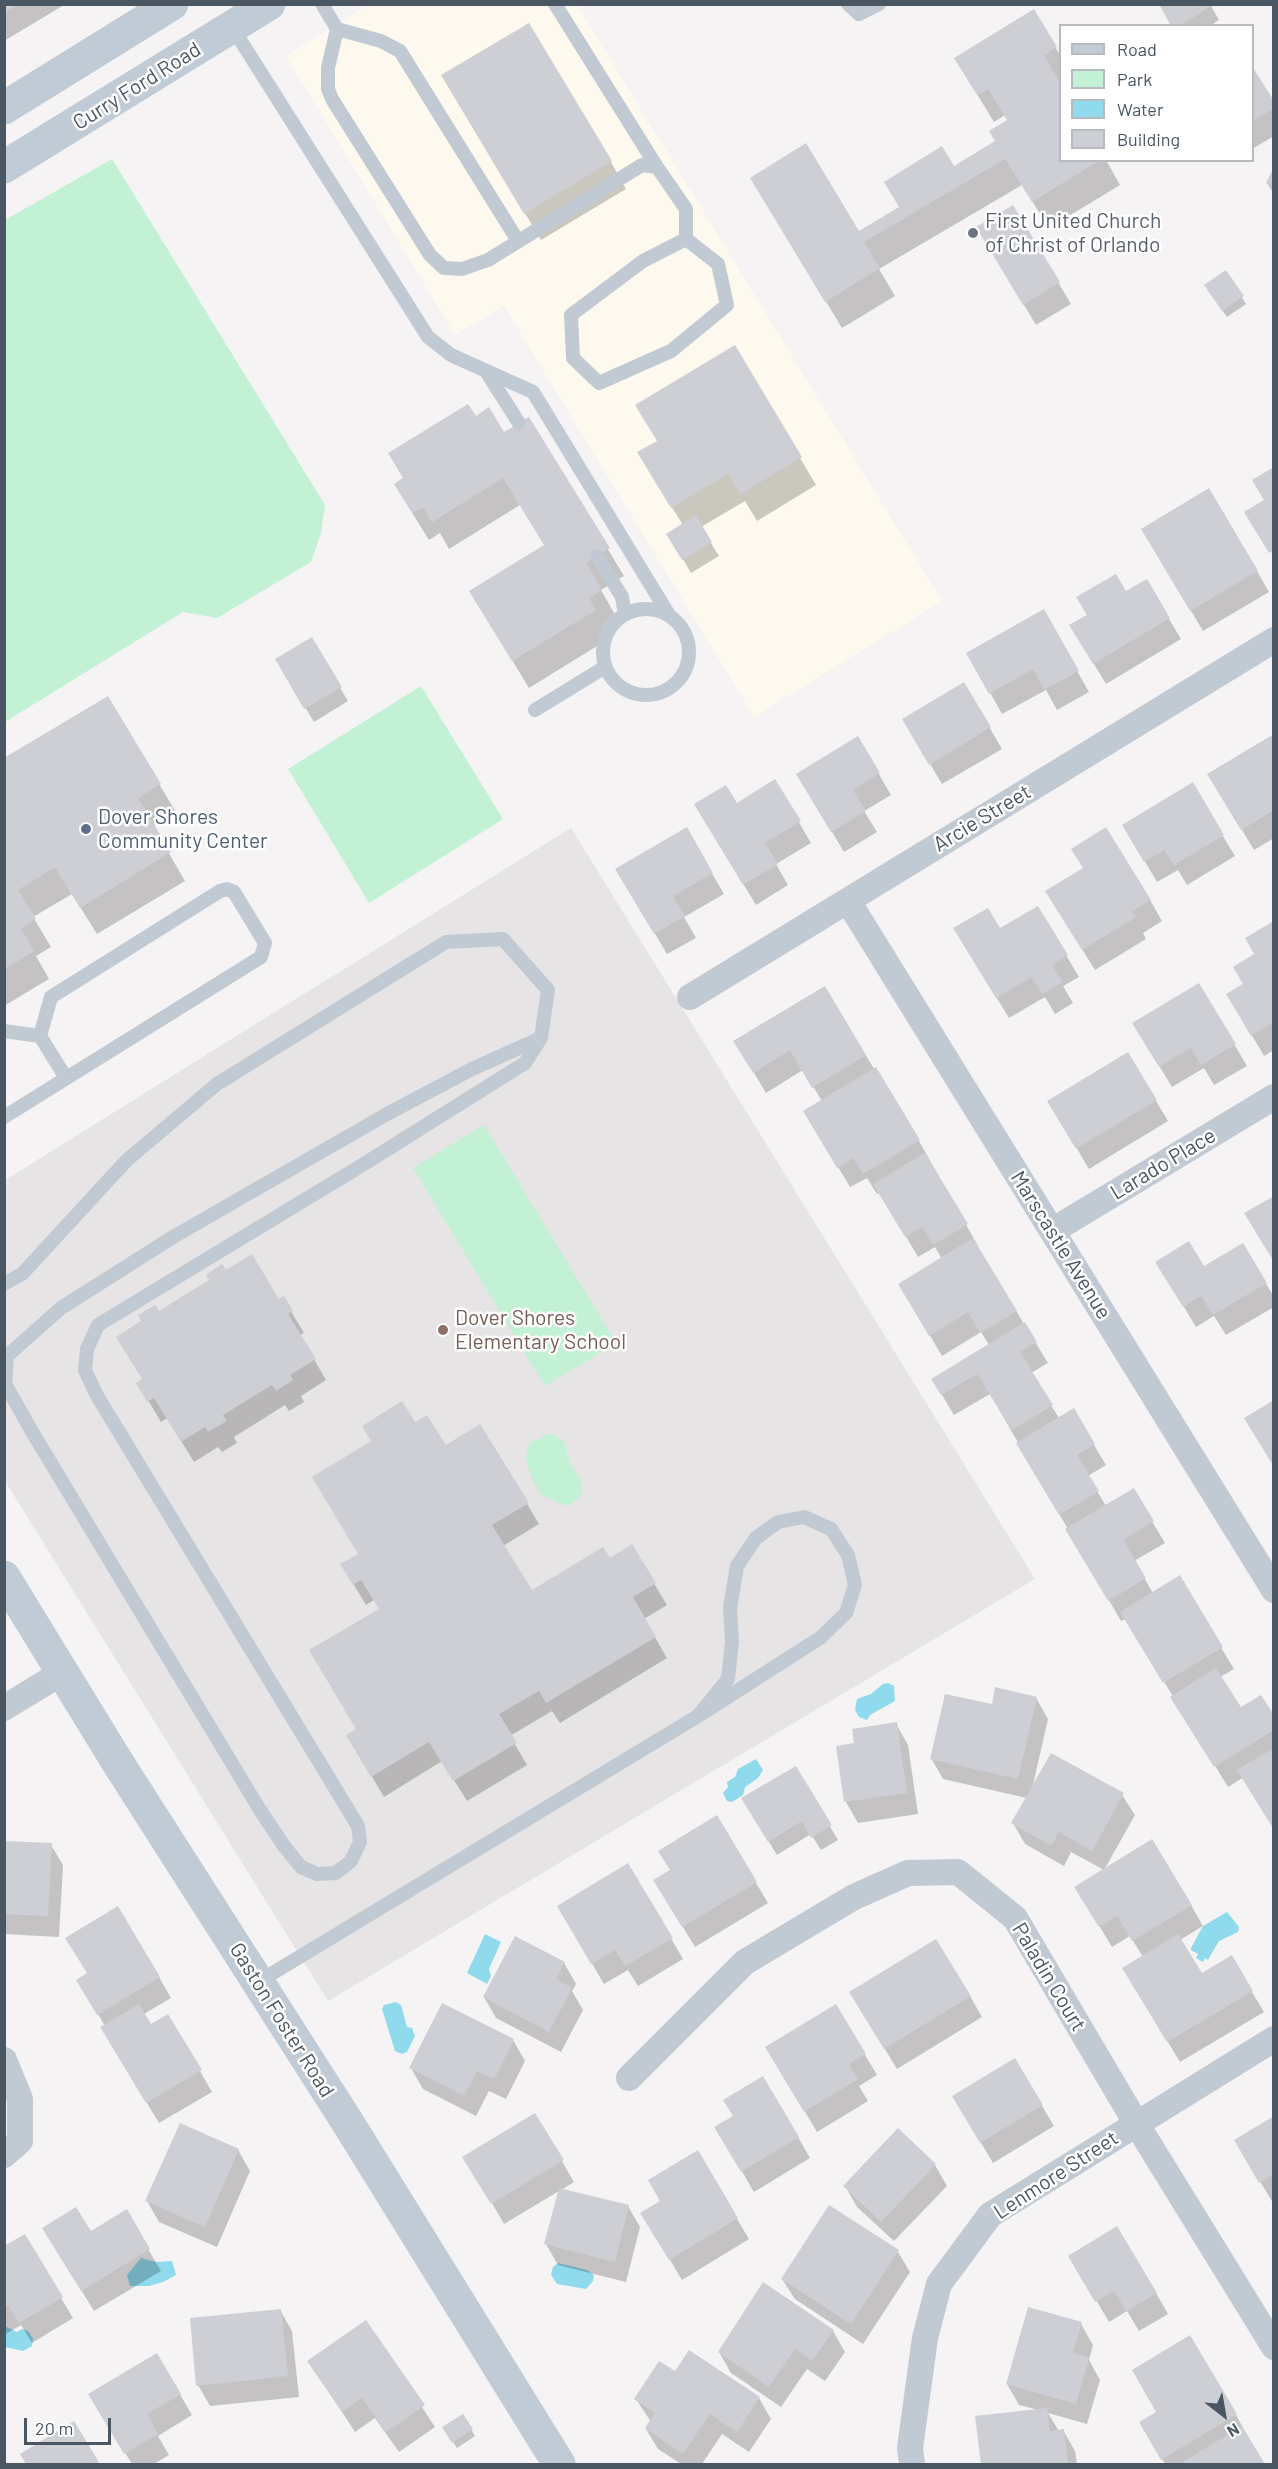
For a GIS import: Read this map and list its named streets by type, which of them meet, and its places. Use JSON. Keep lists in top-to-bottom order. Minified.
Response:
{"streets":{"street":["Curry Ford Road","Arcie Street","Larado Place","Marscastle Avenue","Paladin Court","Gaston Foster Road","Lenmore Street"]},"crossings":[["Arcie Street","Marscastle Avenue"],["Larado Place","Marscastle Avenue"],["Paladin Court","Lenmore Street"]],"places":["First United Church of Christ of Orlando","Dover Shores Community Center","Dover Shores Elementary School"],"legend":["Road","Park","Water","Building"],"scale_bar":"20 m","north":"bottom right"}
